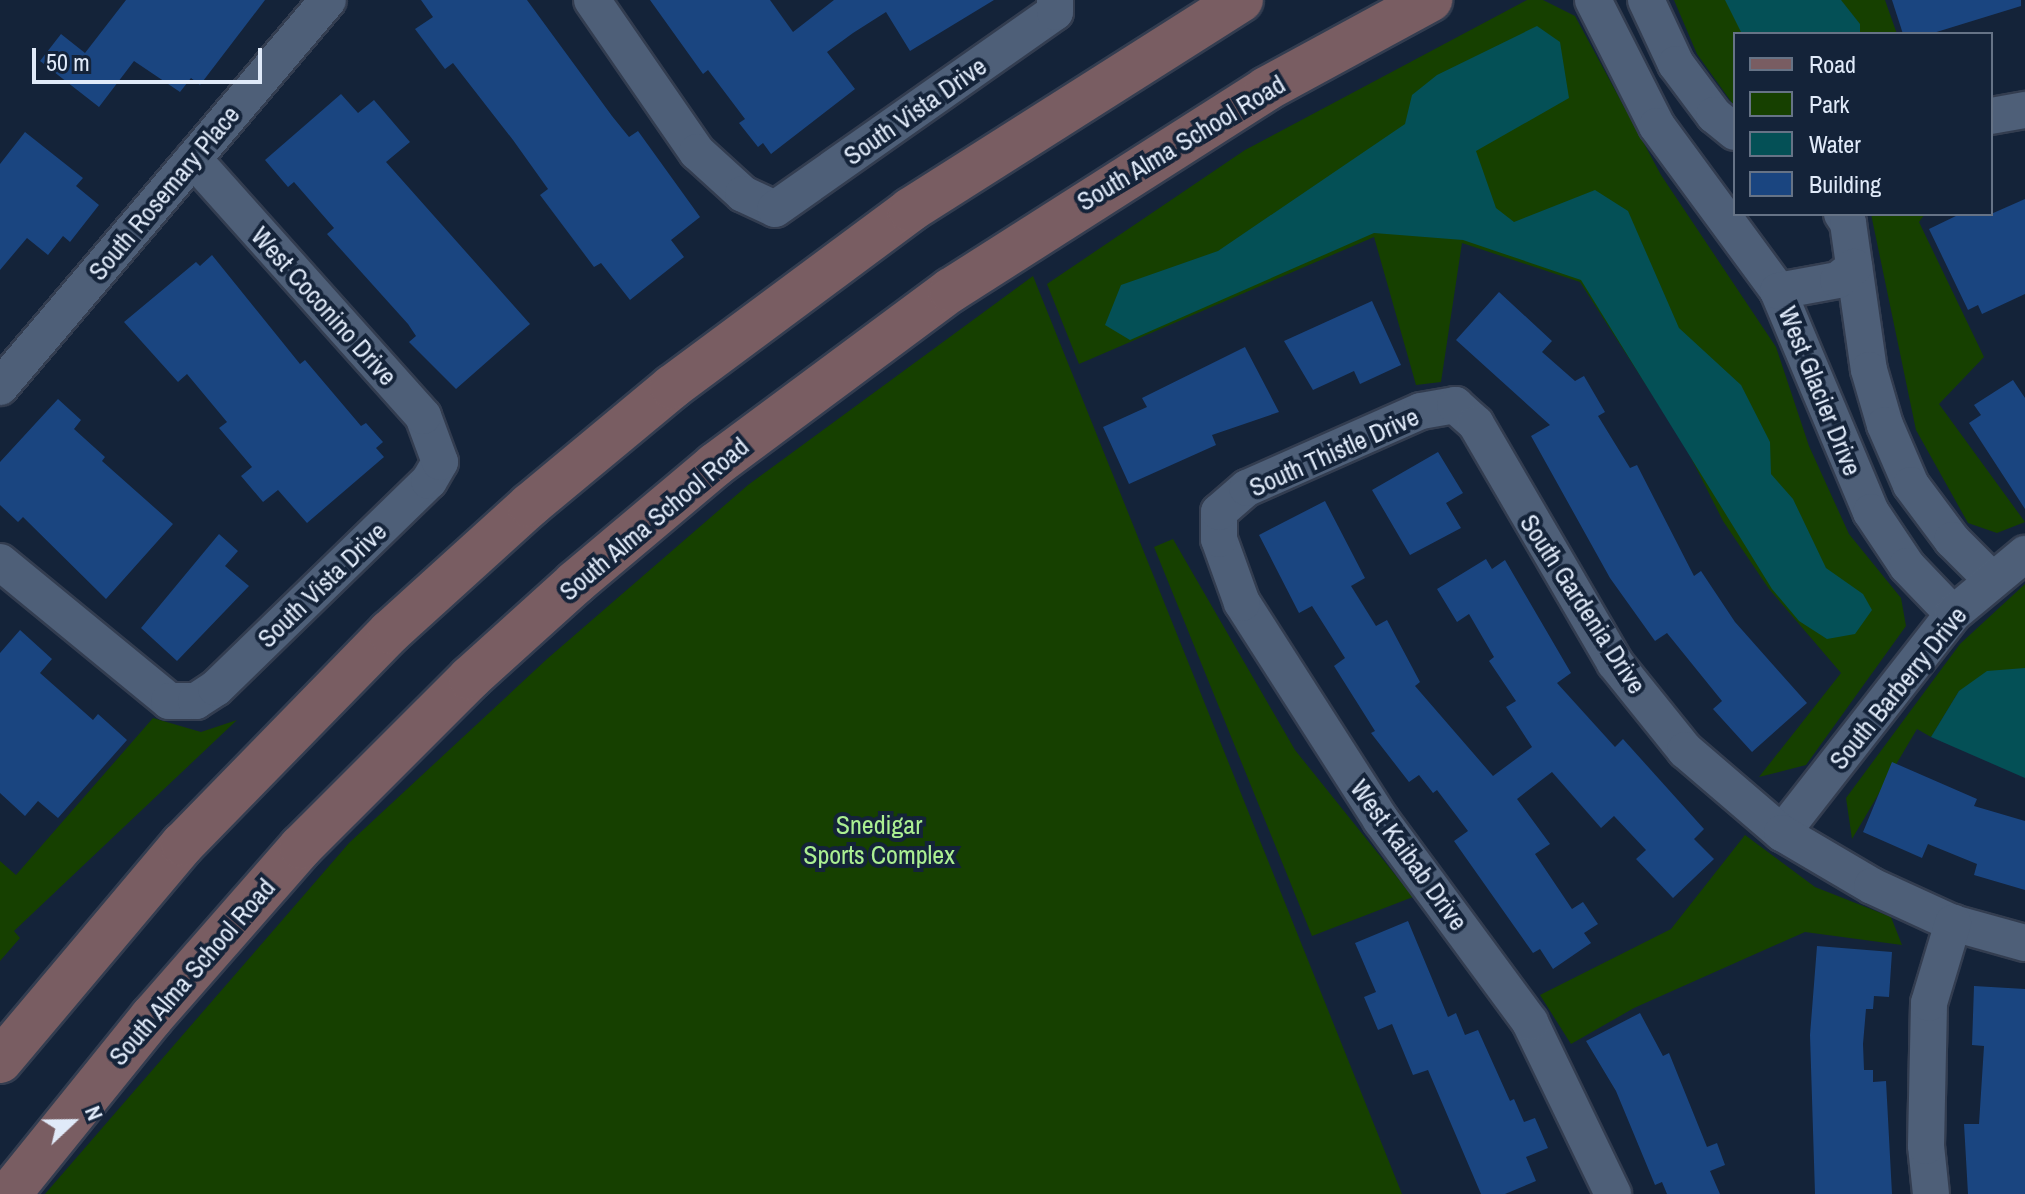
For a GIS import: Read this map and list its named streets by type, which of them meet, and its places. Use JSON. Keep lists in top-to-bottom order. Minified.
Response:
{"streets":{"main road":["South Alma School Road"],"street":["South Vista Drive","South Rosemary Place","West Coconino Drive","West Glacier Drive","South Thistle Drive","South Gardenia Drive","South Barberry Drive","West Kaibab Drive"]},"crossings":[["South Vista Drive","West Coconino Drive"],["South Rosemary Place","West Coconino Drive"],["West Glacier Drive","South Barberry Drive"],["South Thistle Drive","South Gardenia Drive"],["South Thistle Drive","West Kaibab Drive"],["South Gardenia Drive","South Barberry Drive"]],"parks":["Snedigar Sports Complex"],"legend":["Road","Park","Water","Building"],"scale_bar":"50 m","north":"right"}
